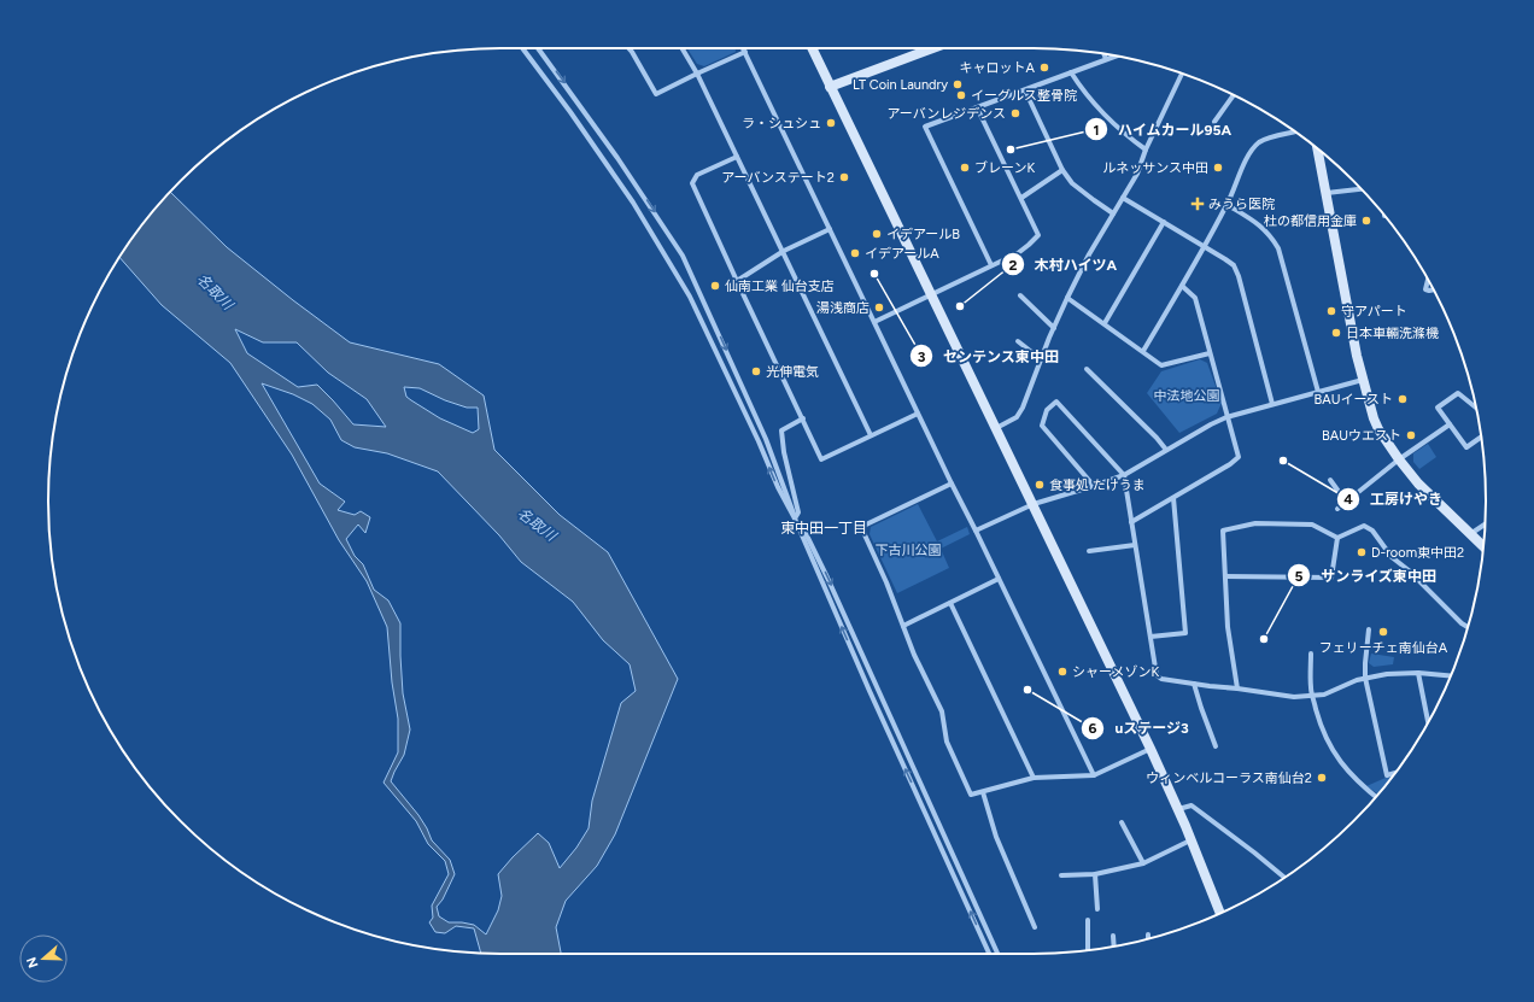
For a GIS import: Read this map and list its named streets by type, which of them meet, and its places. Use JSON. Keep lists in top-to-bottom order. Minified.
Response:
{"districts":["東中田一丁目"],"water":["名取川"],"parks":["中法地公園","下古川公園"],"places":{"other":["キャロットA","LT Coin Laundry","イーグルス整骨院","アーバンレジデンス","ラ・シュシュ","ハイムカール95A","ブレーンK","ルネッサンス中田","アーバンステート2","杜の都信用金庫","イデアールB","イデアールA","センテンス東中田","仙南工業 仙台支店","木村ハイツA","湯浅商店","守アパート","日本車輛洗滌機","光伸電気","BAUイースト","BAUウエスト","工房けやき","食事処 たけうま","D-room東中田2","フェリーチェ南仙台A","サンライズ東中田","シャーメゾンK","uステージ3","ウィンベルコーラス南仙台2"],"health":["みうら医院"]},"north":"left"}
